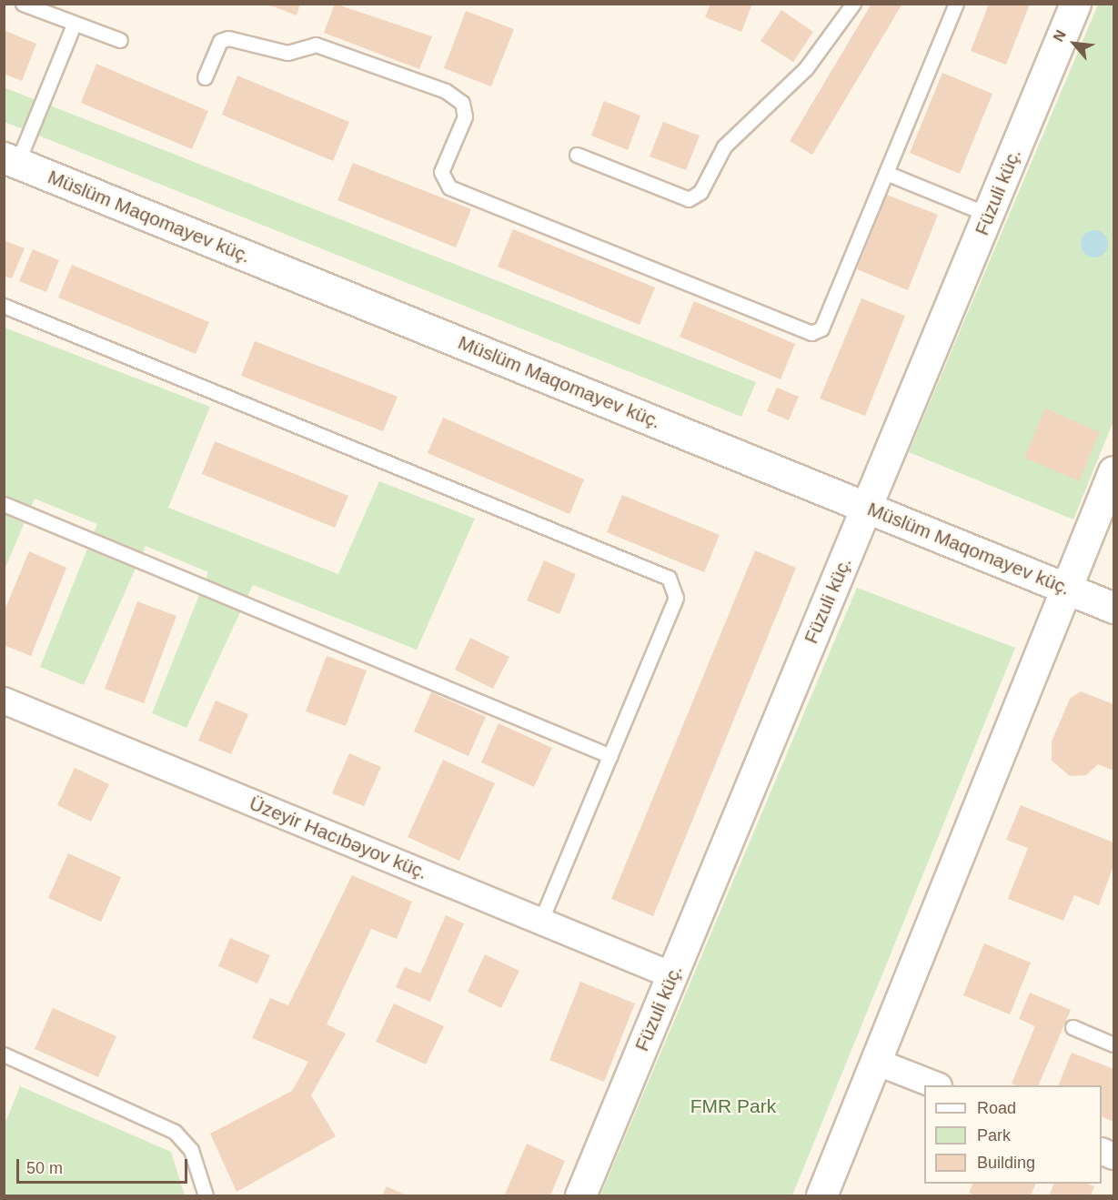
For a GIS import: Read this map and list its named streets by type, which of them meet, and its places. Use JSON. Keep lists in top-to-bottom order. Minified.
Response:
{"streets":{"street":["Füzuli küç.","Müslüm Maqomayev küç.","Üzeyir Hacıbəyov küç."]},"crossings":[["Füzuli küç.","Müslüm Maqomayev küç."],["Füzuli küç.","Üzeyir Hacıbəyov küç."]],"parks":["FMR Park"],"legend":["Road","Park","Building"],"scale_bar":"50 m","north":"top left"}
